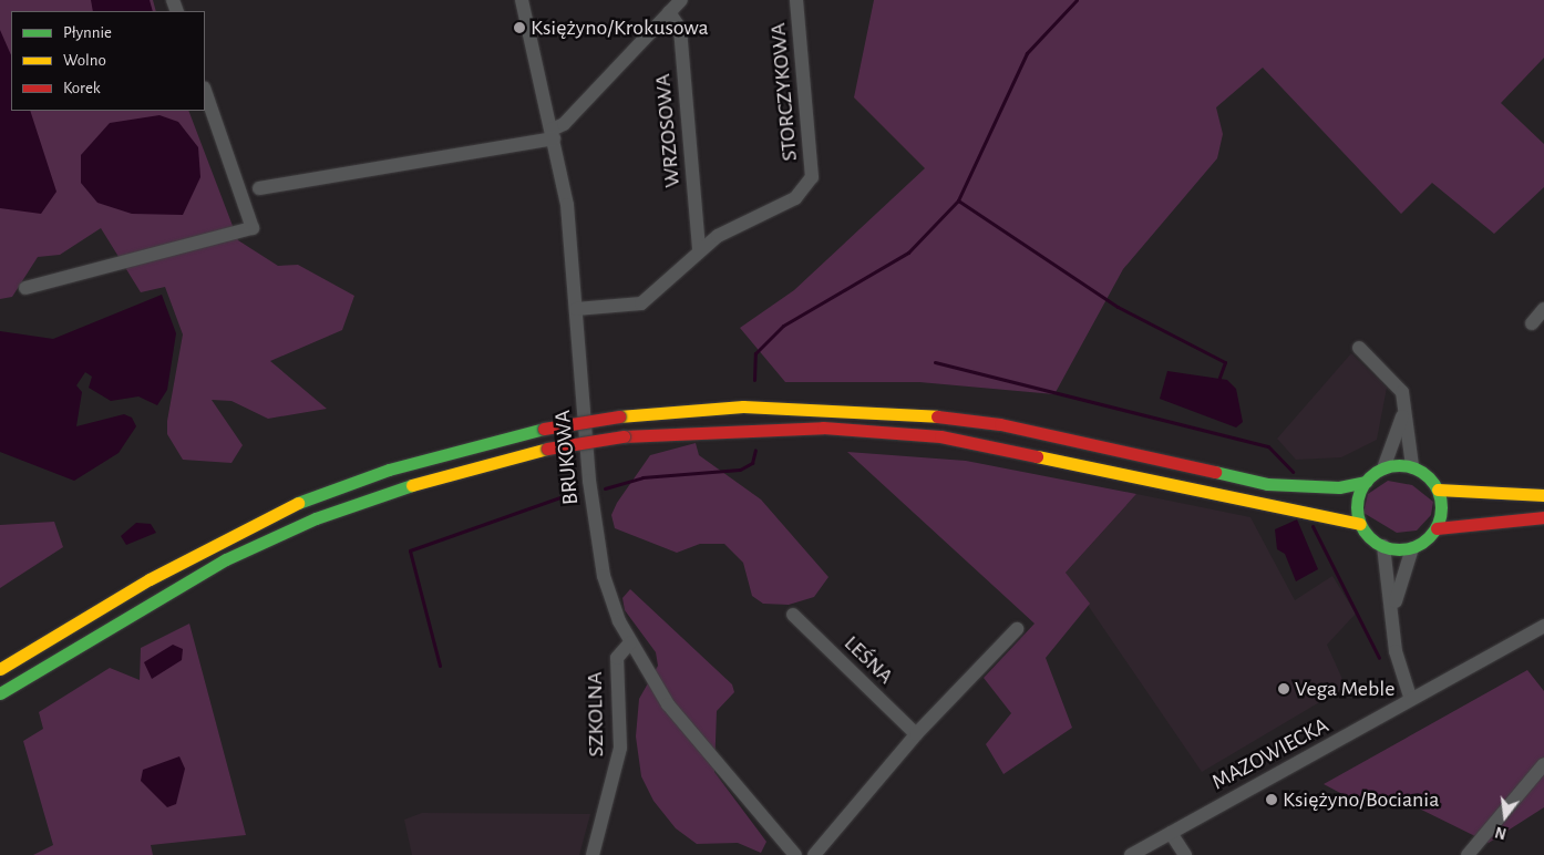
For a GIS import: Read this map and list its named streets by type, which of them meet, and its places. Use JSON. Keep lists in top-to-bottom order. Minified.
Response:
{"streets":{"street":["STORCZYKOWA","WRZOSOWA","BRUKOWA","LEŚNA","SZKOLNA","MAZOWIECKA"]},"crossings":[["STORCZYKOWA","WRZOSOWA"],["STORCZYKOWA","BRUKOWA"],["BRUKOWA","SZKOLNA"]],"places":["Księżyno/Krokusowa","Vega Meble","Księżyno/Bociania"],"legend":["Płynnie","Wolno","Korek"],"north":"bottom"}
